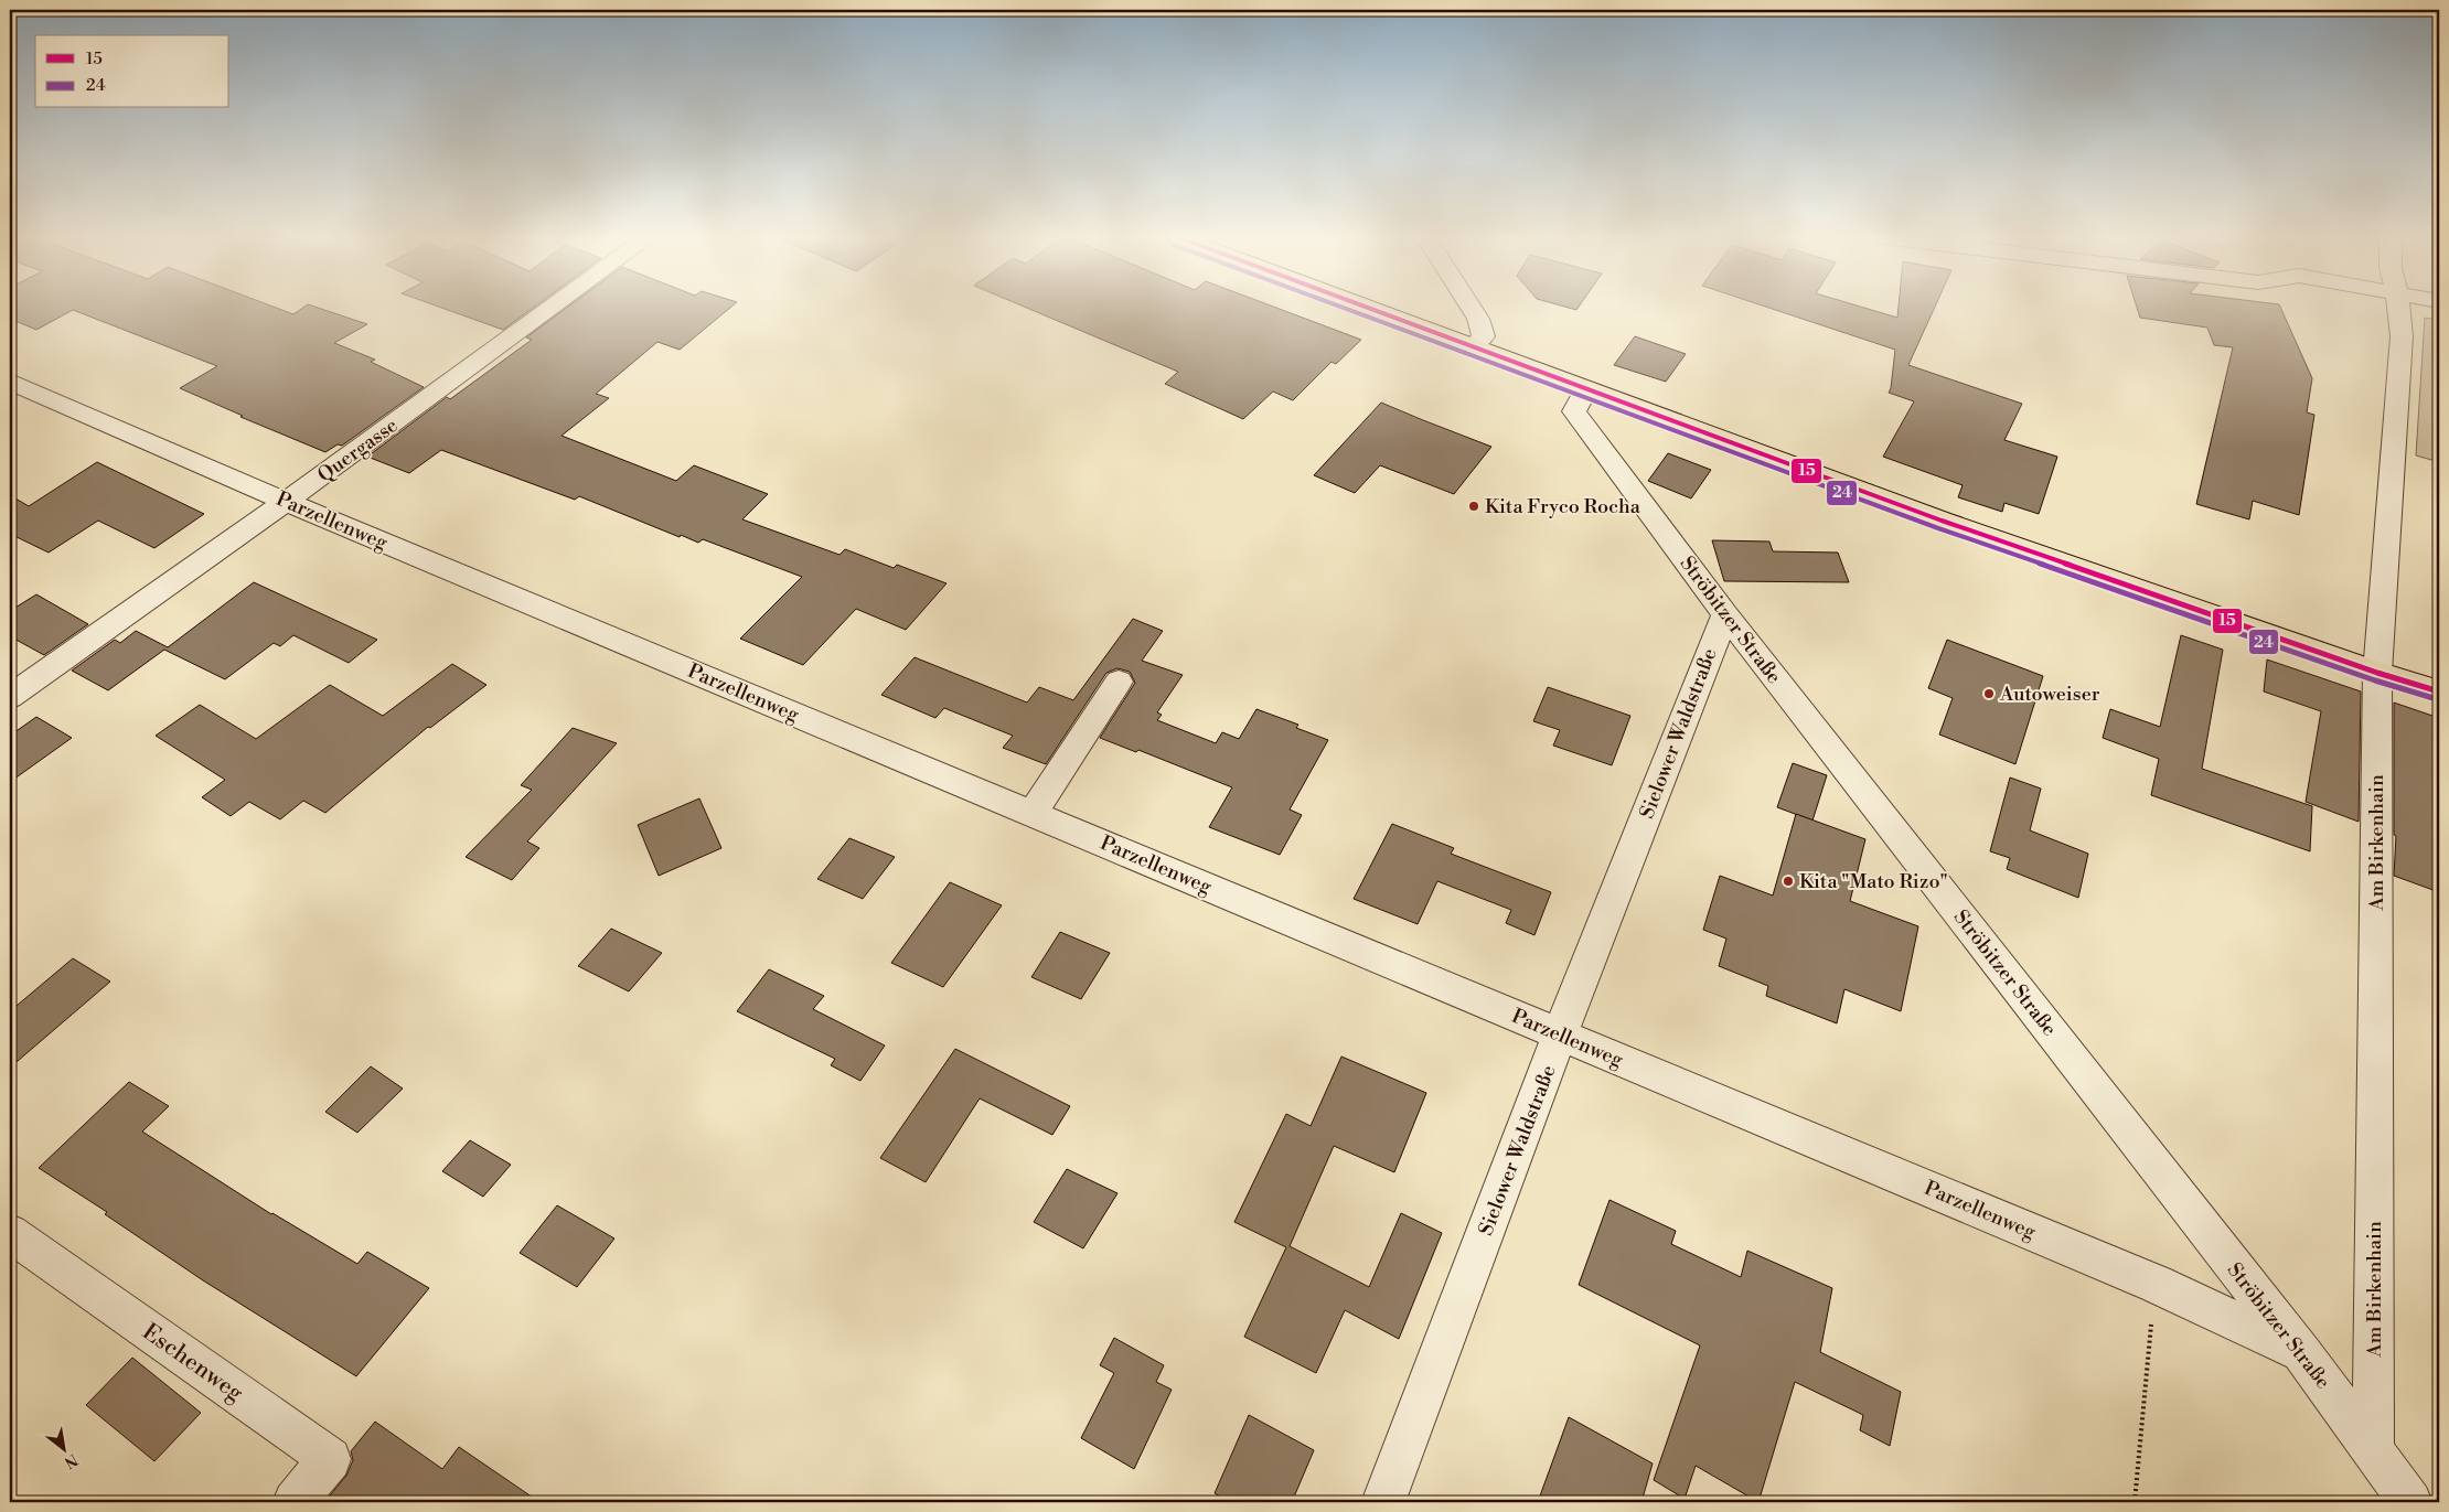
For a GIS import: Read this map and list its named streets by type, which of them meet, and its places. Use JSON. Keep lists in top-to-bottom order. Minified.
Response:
{"streets":{"street":["Quergasse","Parzellenweg","Ströbitzer Straße","Sielower Waldstraße","Am Birkenhain","Eschenweg"]},"crossings":[["Quergasse","Parzellenweg"],["Parzellenweg","Ströbitzer Straße"],["Parzellenweg","Sielower Waldstraße"],["Ströbitzer Straße","Sielower Waldstraße"],["Ströbitzer Straße","Am Birkenhain"]],"places":["Kita Fryco Rocha","Autoweiser","Kita \"Mato Rizo\""],"lines":["transit line 15","transit line 24"],"legend":["15","24"],"north":"bottom right"}
